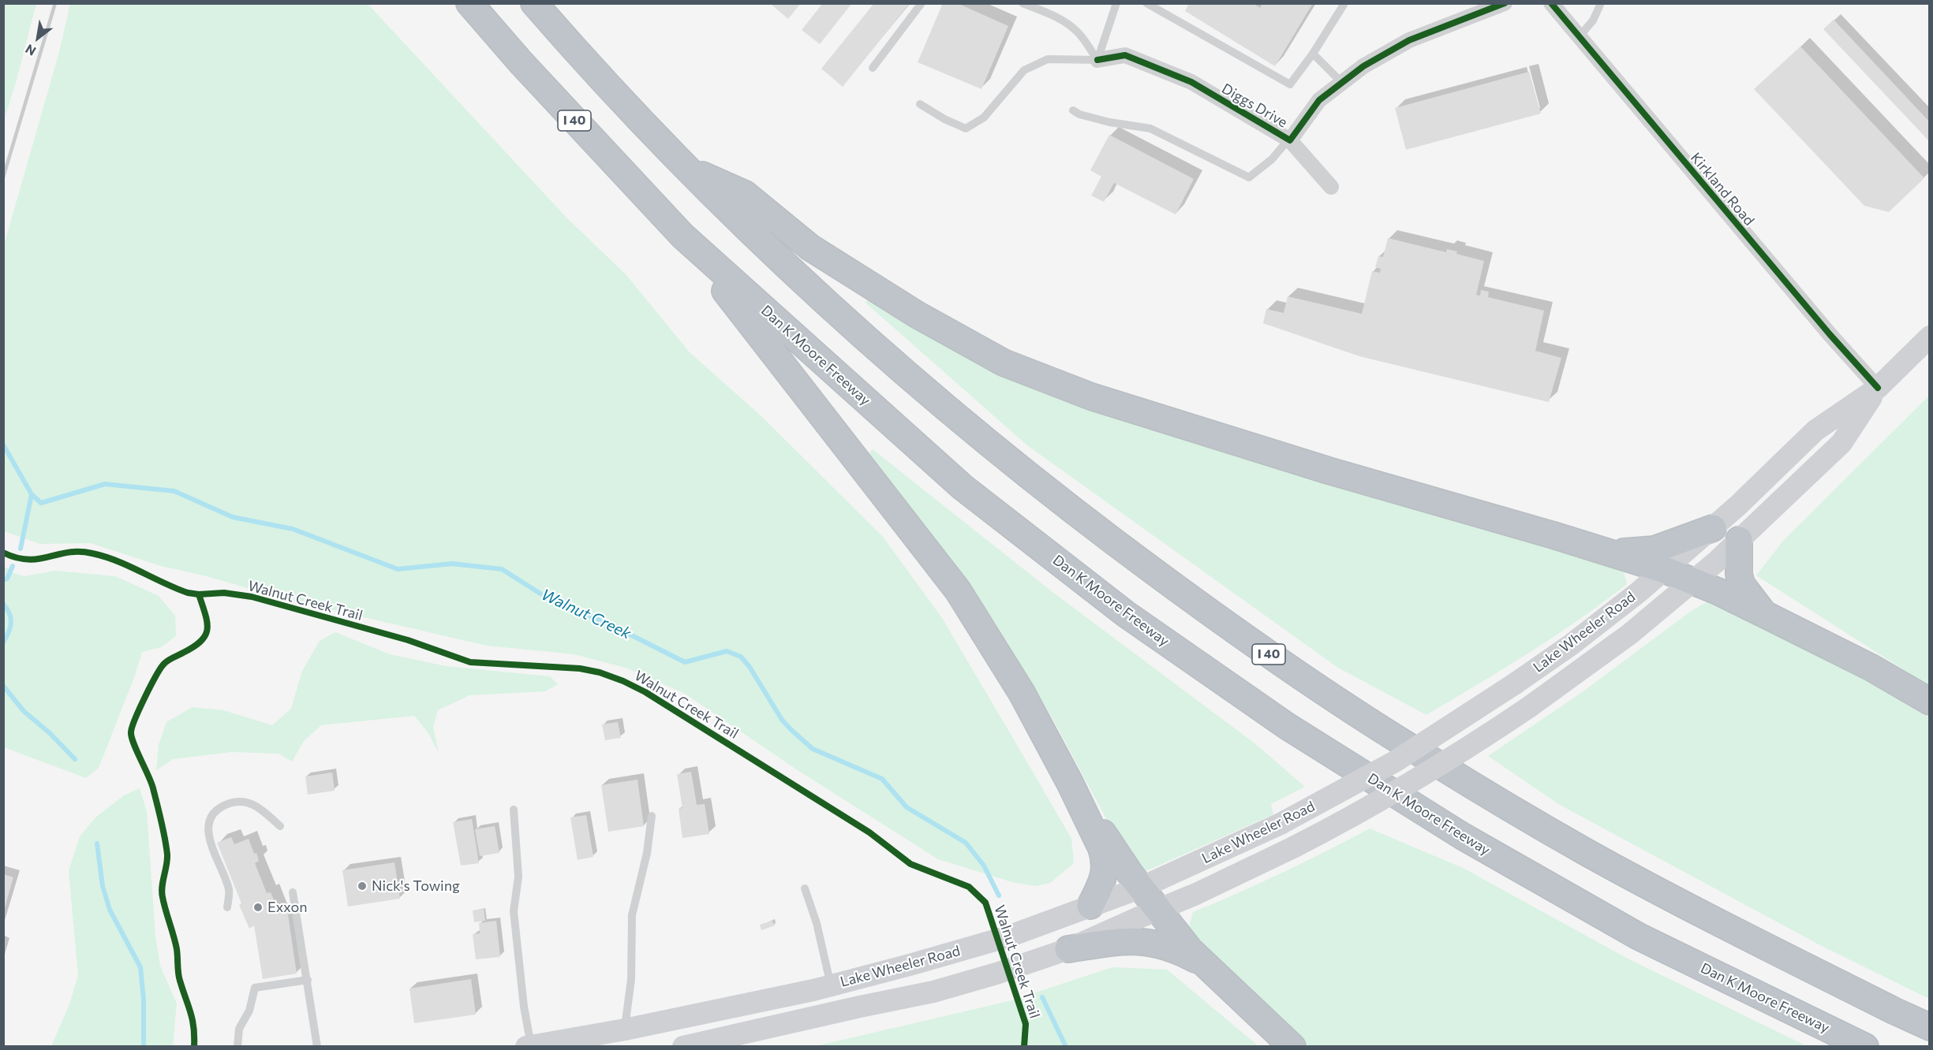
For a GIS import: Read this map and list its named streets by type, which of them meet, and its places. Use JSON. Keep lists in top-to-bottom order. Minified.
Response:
{"streets":{"highway":["I 40","Dan K Moore Freeway"],"main road":["Lake Wheeler Road"],"street":["Diggs Drive","Kirkland Road"],"cycle path":["Walnut Creek Trail"]},"crossings":[["Kirkland Road","Lake Wheeler Road"]],"water":["Walnut Creek"],"places":["Nick's Towing","Exxon"],"north":"bottom left"}
